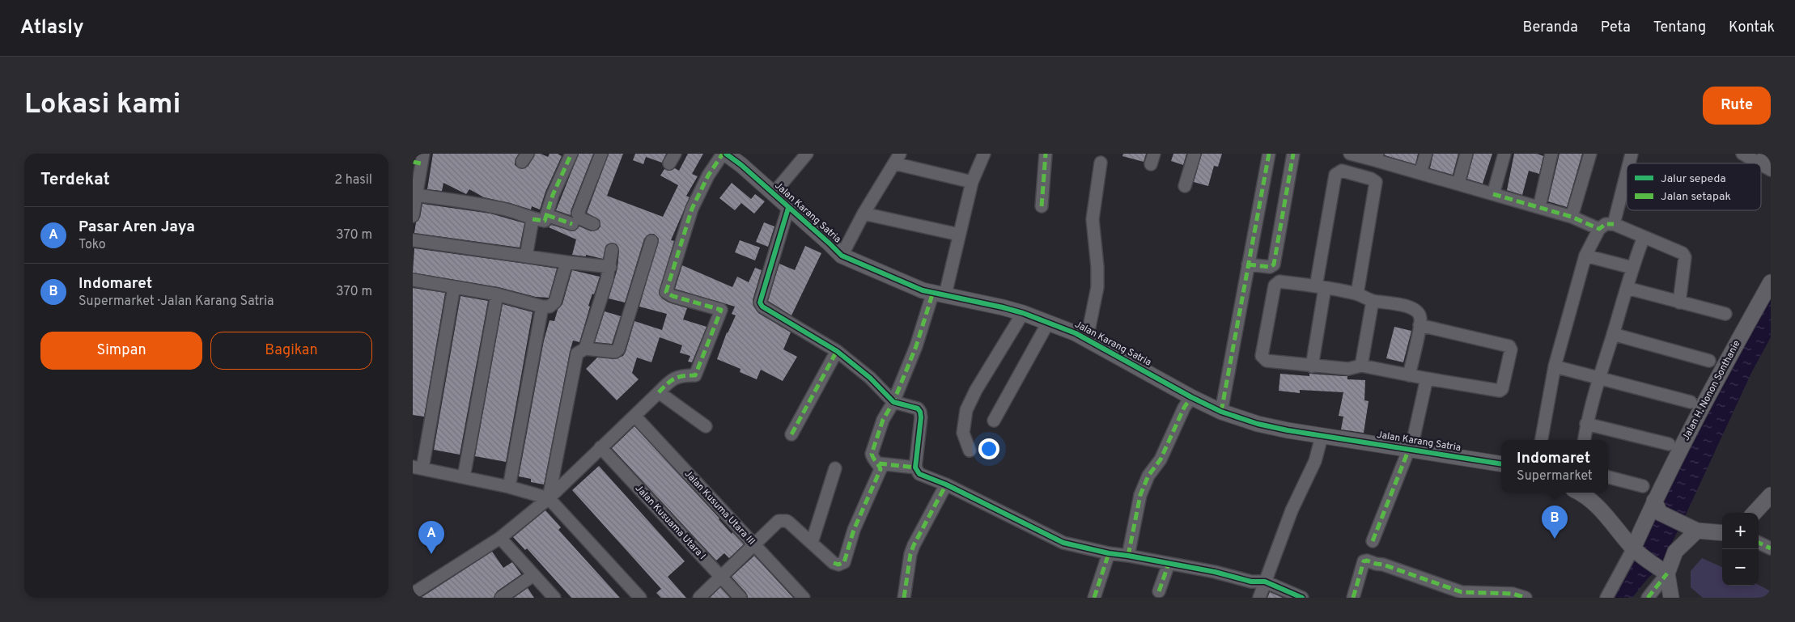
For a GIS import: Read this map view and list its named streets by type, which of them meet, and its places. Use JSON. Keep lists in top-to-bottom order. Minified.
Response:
{"streets":{"street":["Jalan Karang Satria","Jalan H. Nonon Sonthanie","Jalan Kusuma Utara III","Jalan Kusuama Utara I"]},"legend":["Jalur sepeda","Jalan setapak"],"page":{"header":"Atlasly","nav":["Beranda","Peta","Tentang","Kontak"],"buttons":["Rute",["Simpan","Bagikan"]],"title":"Lokasi kami","heading":["Terdekat","2 hasil"],"list":[{"mark":"A","name":"Pasar Aren Jaya","note":"Toko","value":"370 m"},{"mark":"B","name":"Indomaret","note":"Supermarket · Jalan Karang Satria","value":"370 m"}],"popup":["Indomaret","Supermarket"],"pins":["B","A"],"map_buttons":["+","−"]}}
